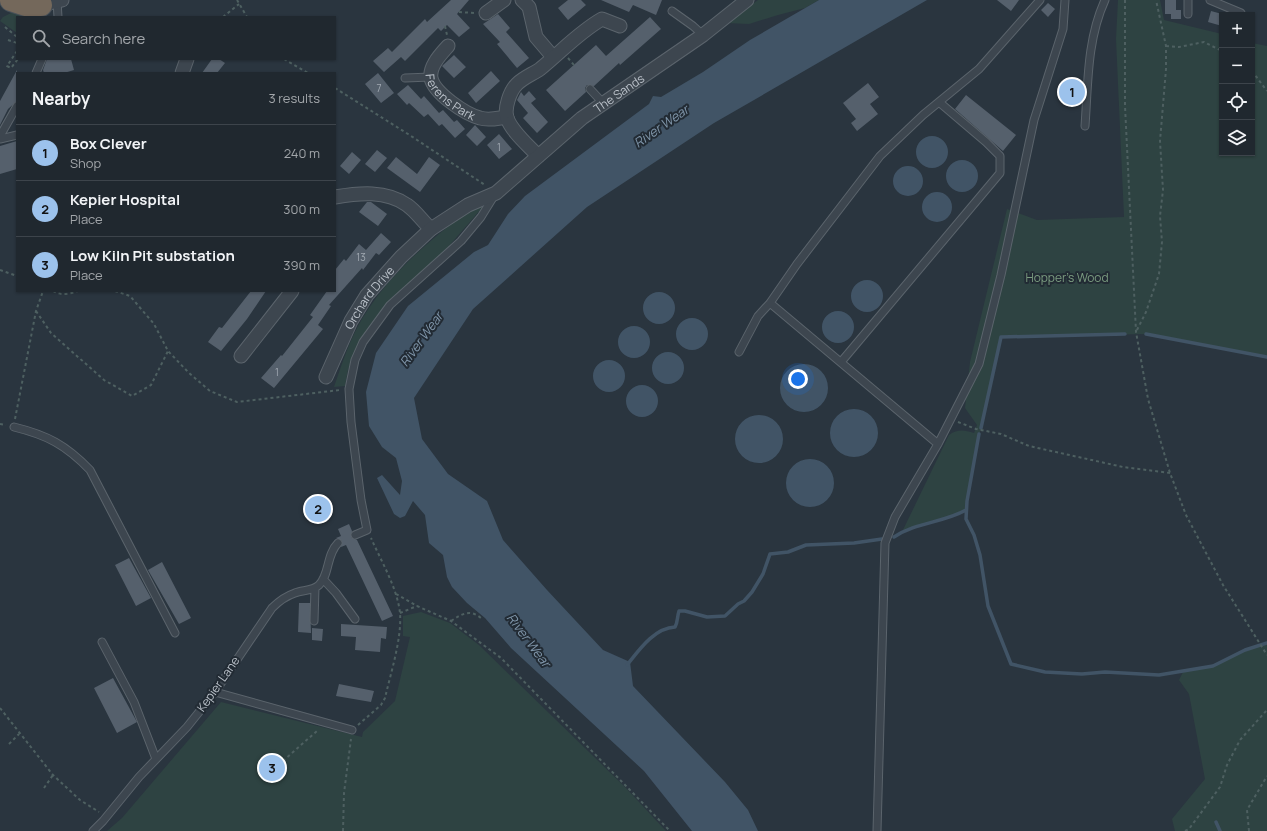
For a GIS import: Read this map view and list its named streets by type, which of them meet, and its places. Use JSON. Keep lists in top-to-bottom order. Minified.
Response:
{"streets":{"street":["Ferens Park","The Sands","Orchard Drive"],"lane":["Kepier Lane"]},"crossings":[["The Sands","Orchard Drive"]],"water":["River Wear"],"parks":["Hopper's Wood"],"house_numbers":["7","1","13","1"],"page":{"map_buttons":["+","−"],"search":"Search here","heading":["Nearby","3 results"],"pins":["1","2","3"],"list":[{"mark":"1","name":"Box Clever","note":"Shop","value":"240 m"},{"mark":"2","name":"Kepier Hospital","note":"Place","value":"300 m"},{"mark":"3","name":"Low Kiln Pit substation","note":"Place","value":"390 m"}]}}
